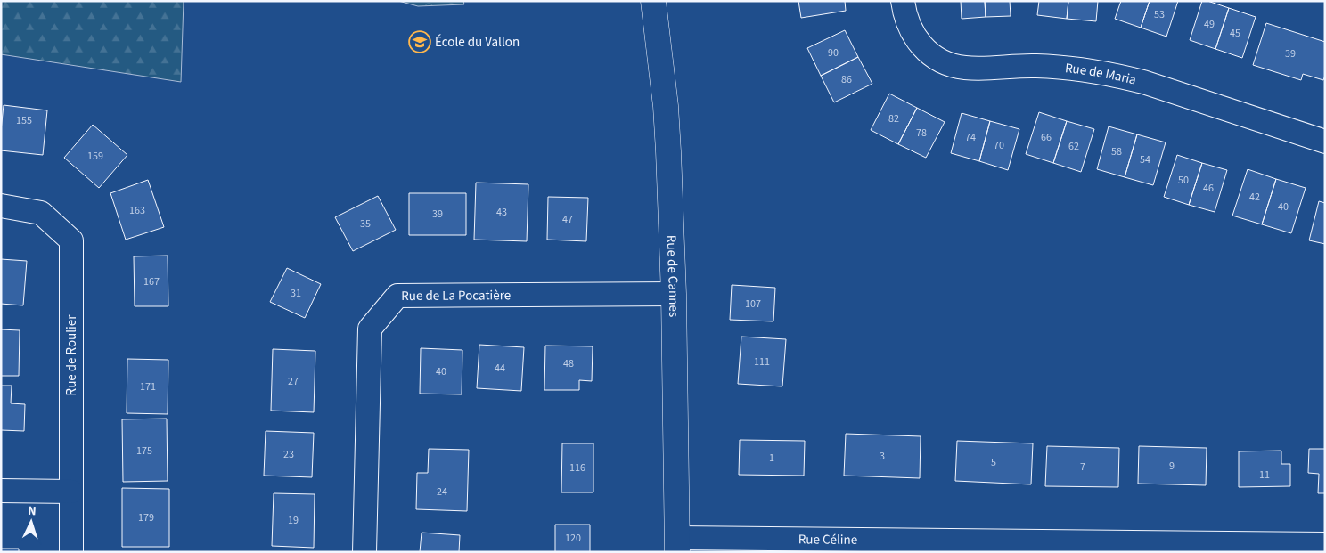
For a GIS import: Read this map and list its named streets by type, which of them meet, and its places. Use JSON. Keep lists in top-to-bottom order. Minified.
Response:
{"streets":{"street":["Rue de Maria","Rue de Cannes","Rue de La Pocatière","Rue de Roulier","Rue Céline"]},"crossings":[["Rue de Cannes","Rue de La Pocatière"],["Rue de Cannes","Rue Céline"]],"places":{"school or university":["École du Vallon"]},"house_numbers":["53","49","45","90","39","86","82","155","78","74","66","70","62","58","159","54","50","46","42","40","163","43","39","47","35","167","31","107","111","48","44","40","27","171","175","23","3","1","5","9","7","116","11","24","179","19","120"],"north":"top"}
